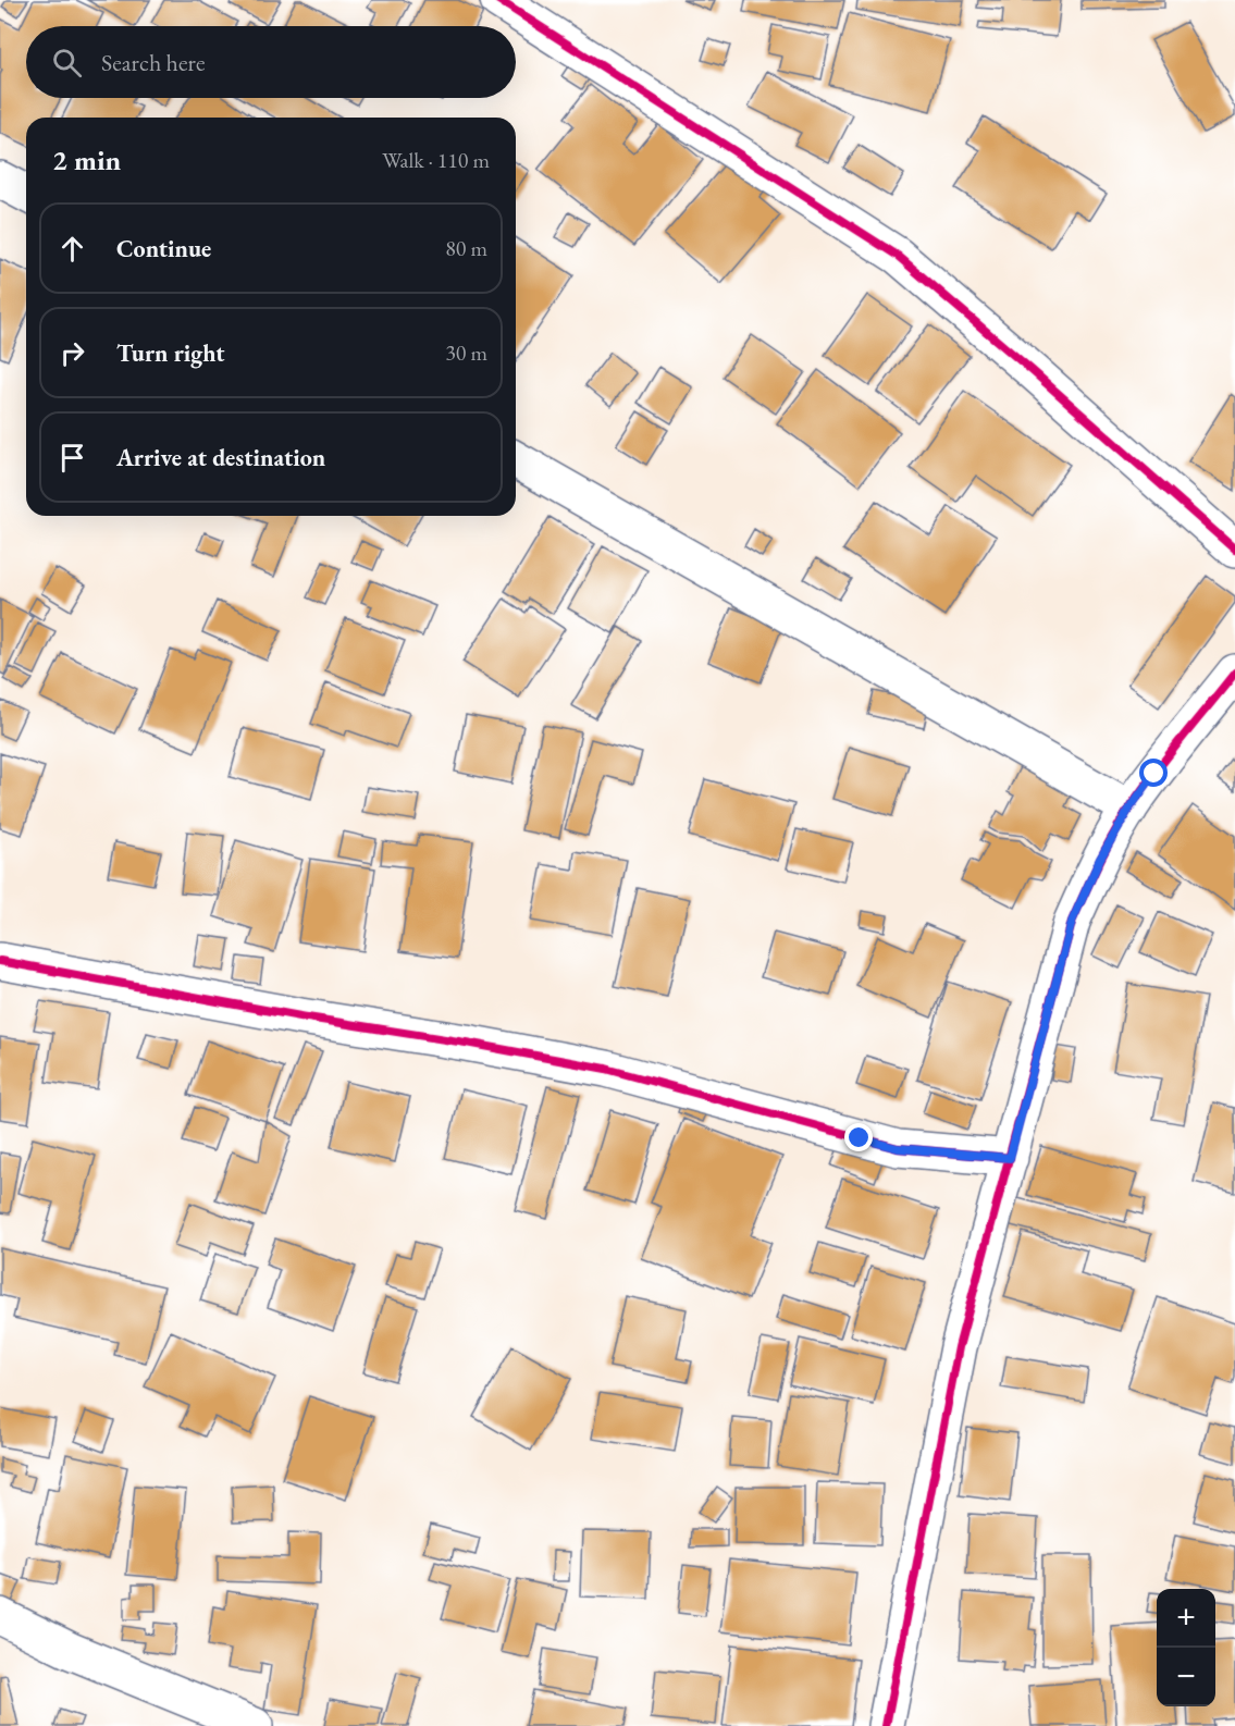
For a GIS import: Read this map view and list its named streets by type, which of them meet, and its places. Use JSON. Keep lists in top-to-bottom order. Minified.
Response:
{"page":{"search":"Search here","heading":["2 min","Walk · 110 m"],"list":[["Continue","80 m"],["Turn right","30 m"],"Arrive at destination"],"map_buttons":["+","−"]}}
